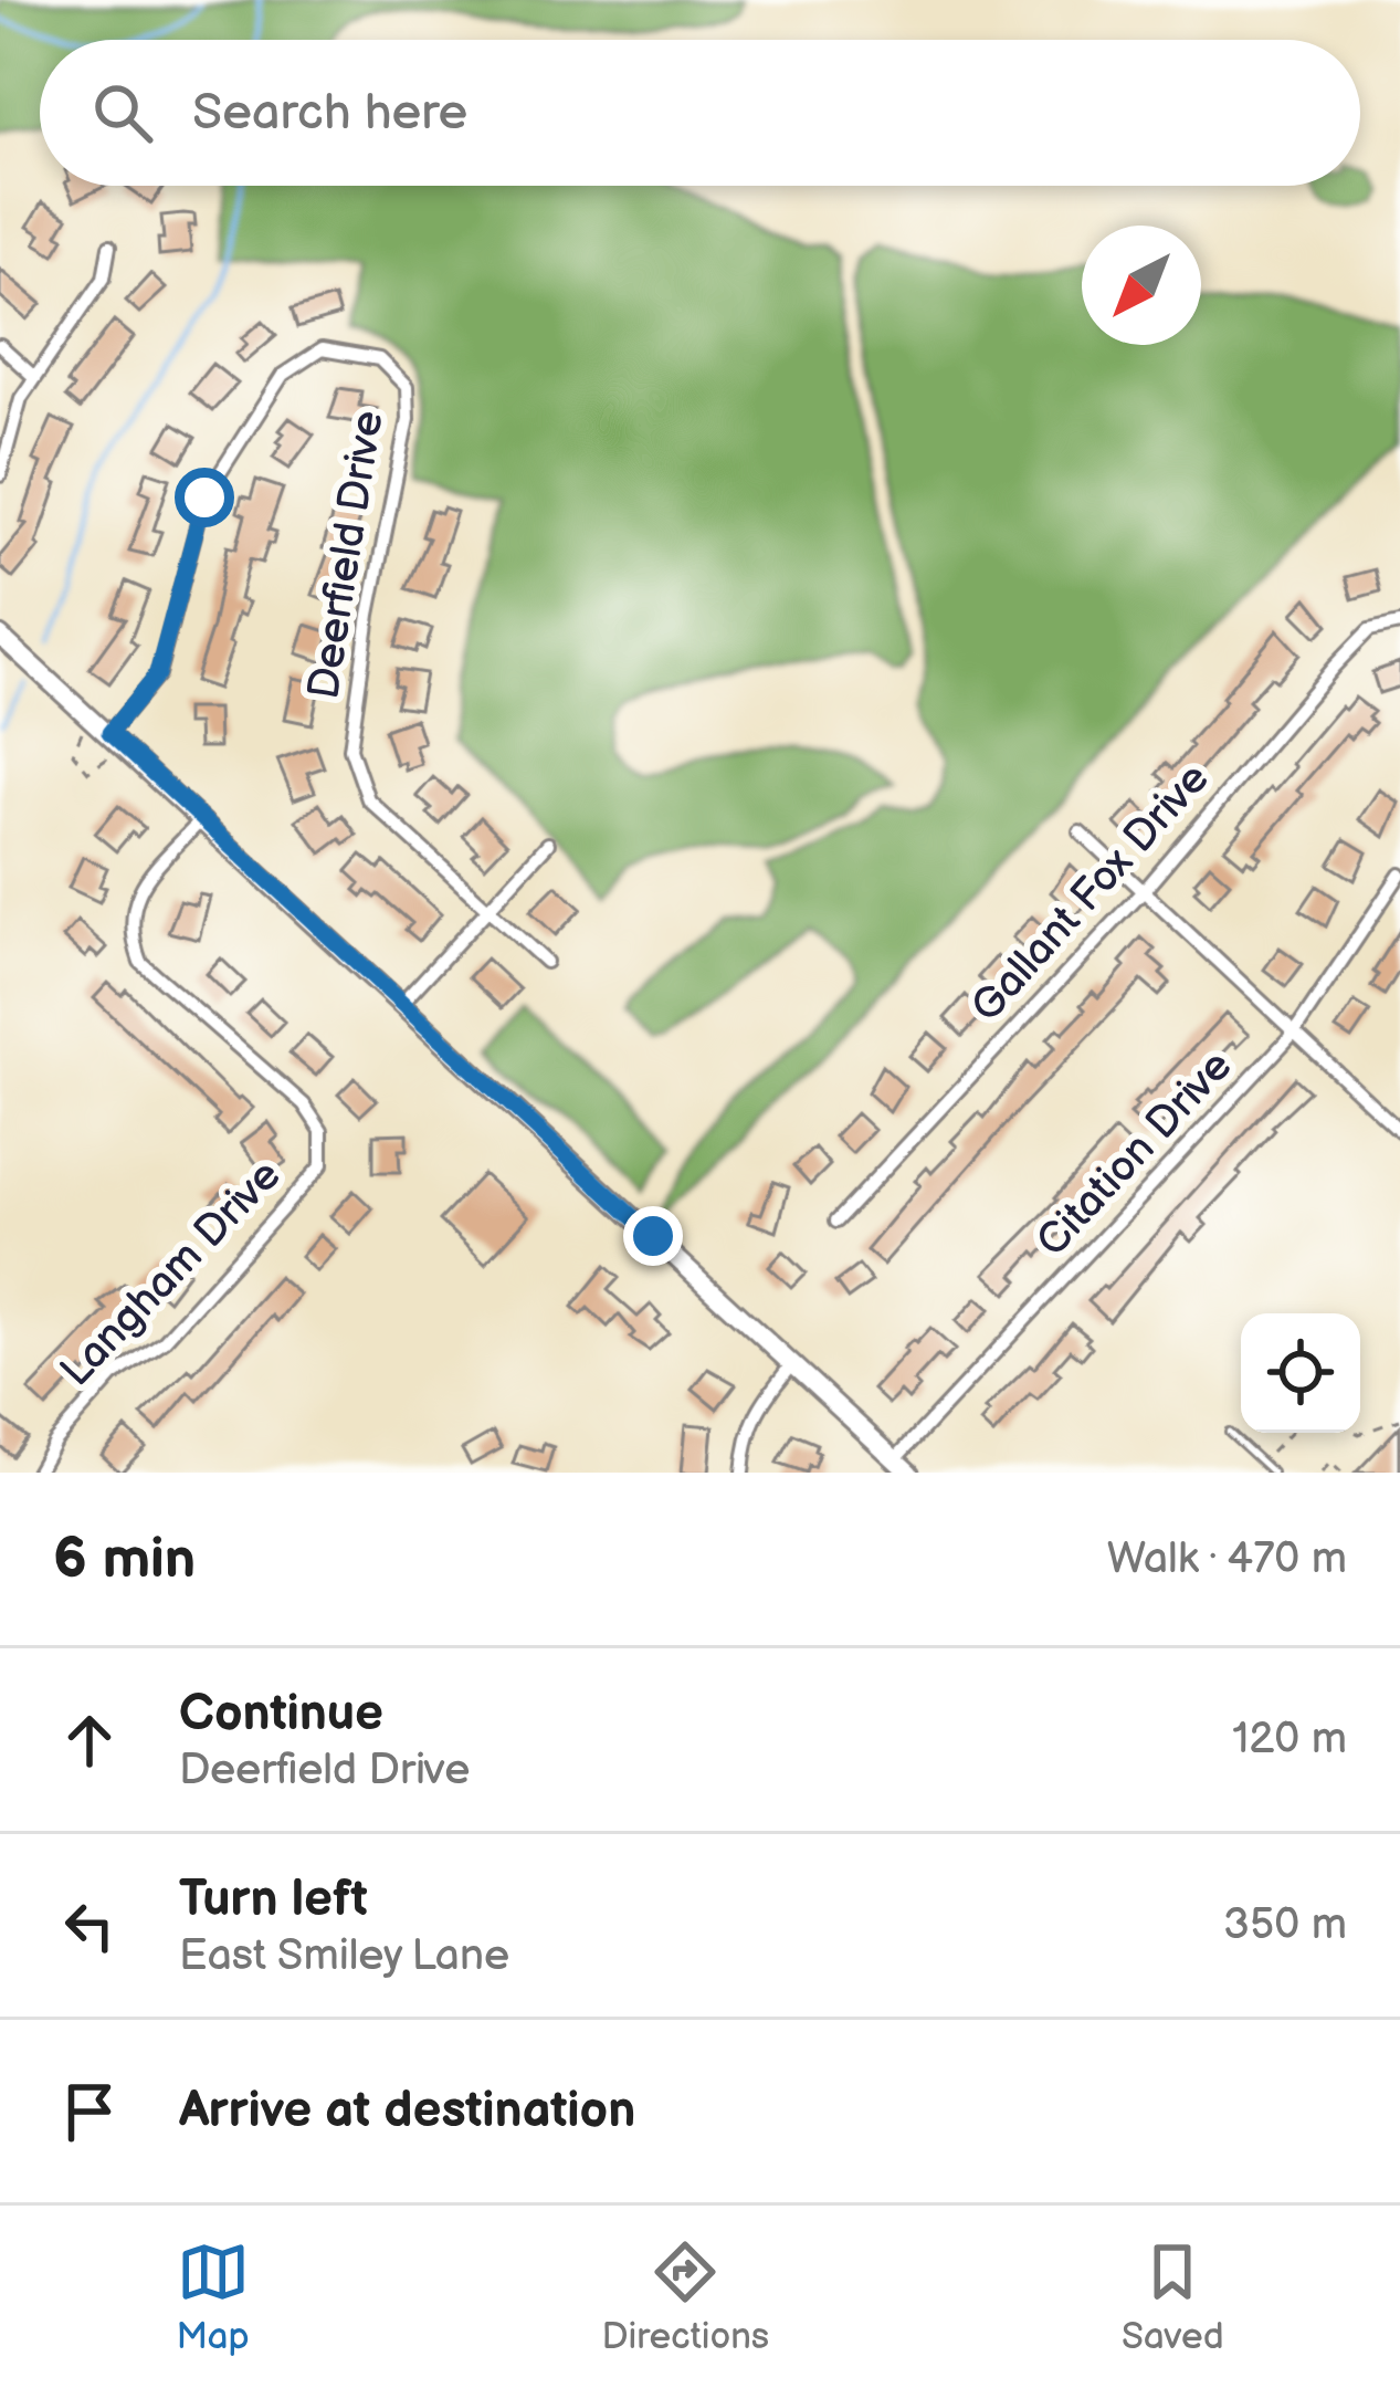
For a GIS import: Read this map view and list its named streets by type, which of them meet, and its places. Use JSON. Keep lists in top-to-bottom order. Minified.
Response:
{"streets":{"street":["Deerfield Drive","Gallant Fox Drive","Citation Drive","Langham Drive"]},"north":"bottom left","page":{"search":"Search here","heading":["6 min","Walk · 470 m"],"list":[["Continue","Deerfield Drive","120 m"],["Turn left","East Smiley Lane","350 m"],"Arrive at destination"],"nav":["Map","Directions","Saved"]}}
